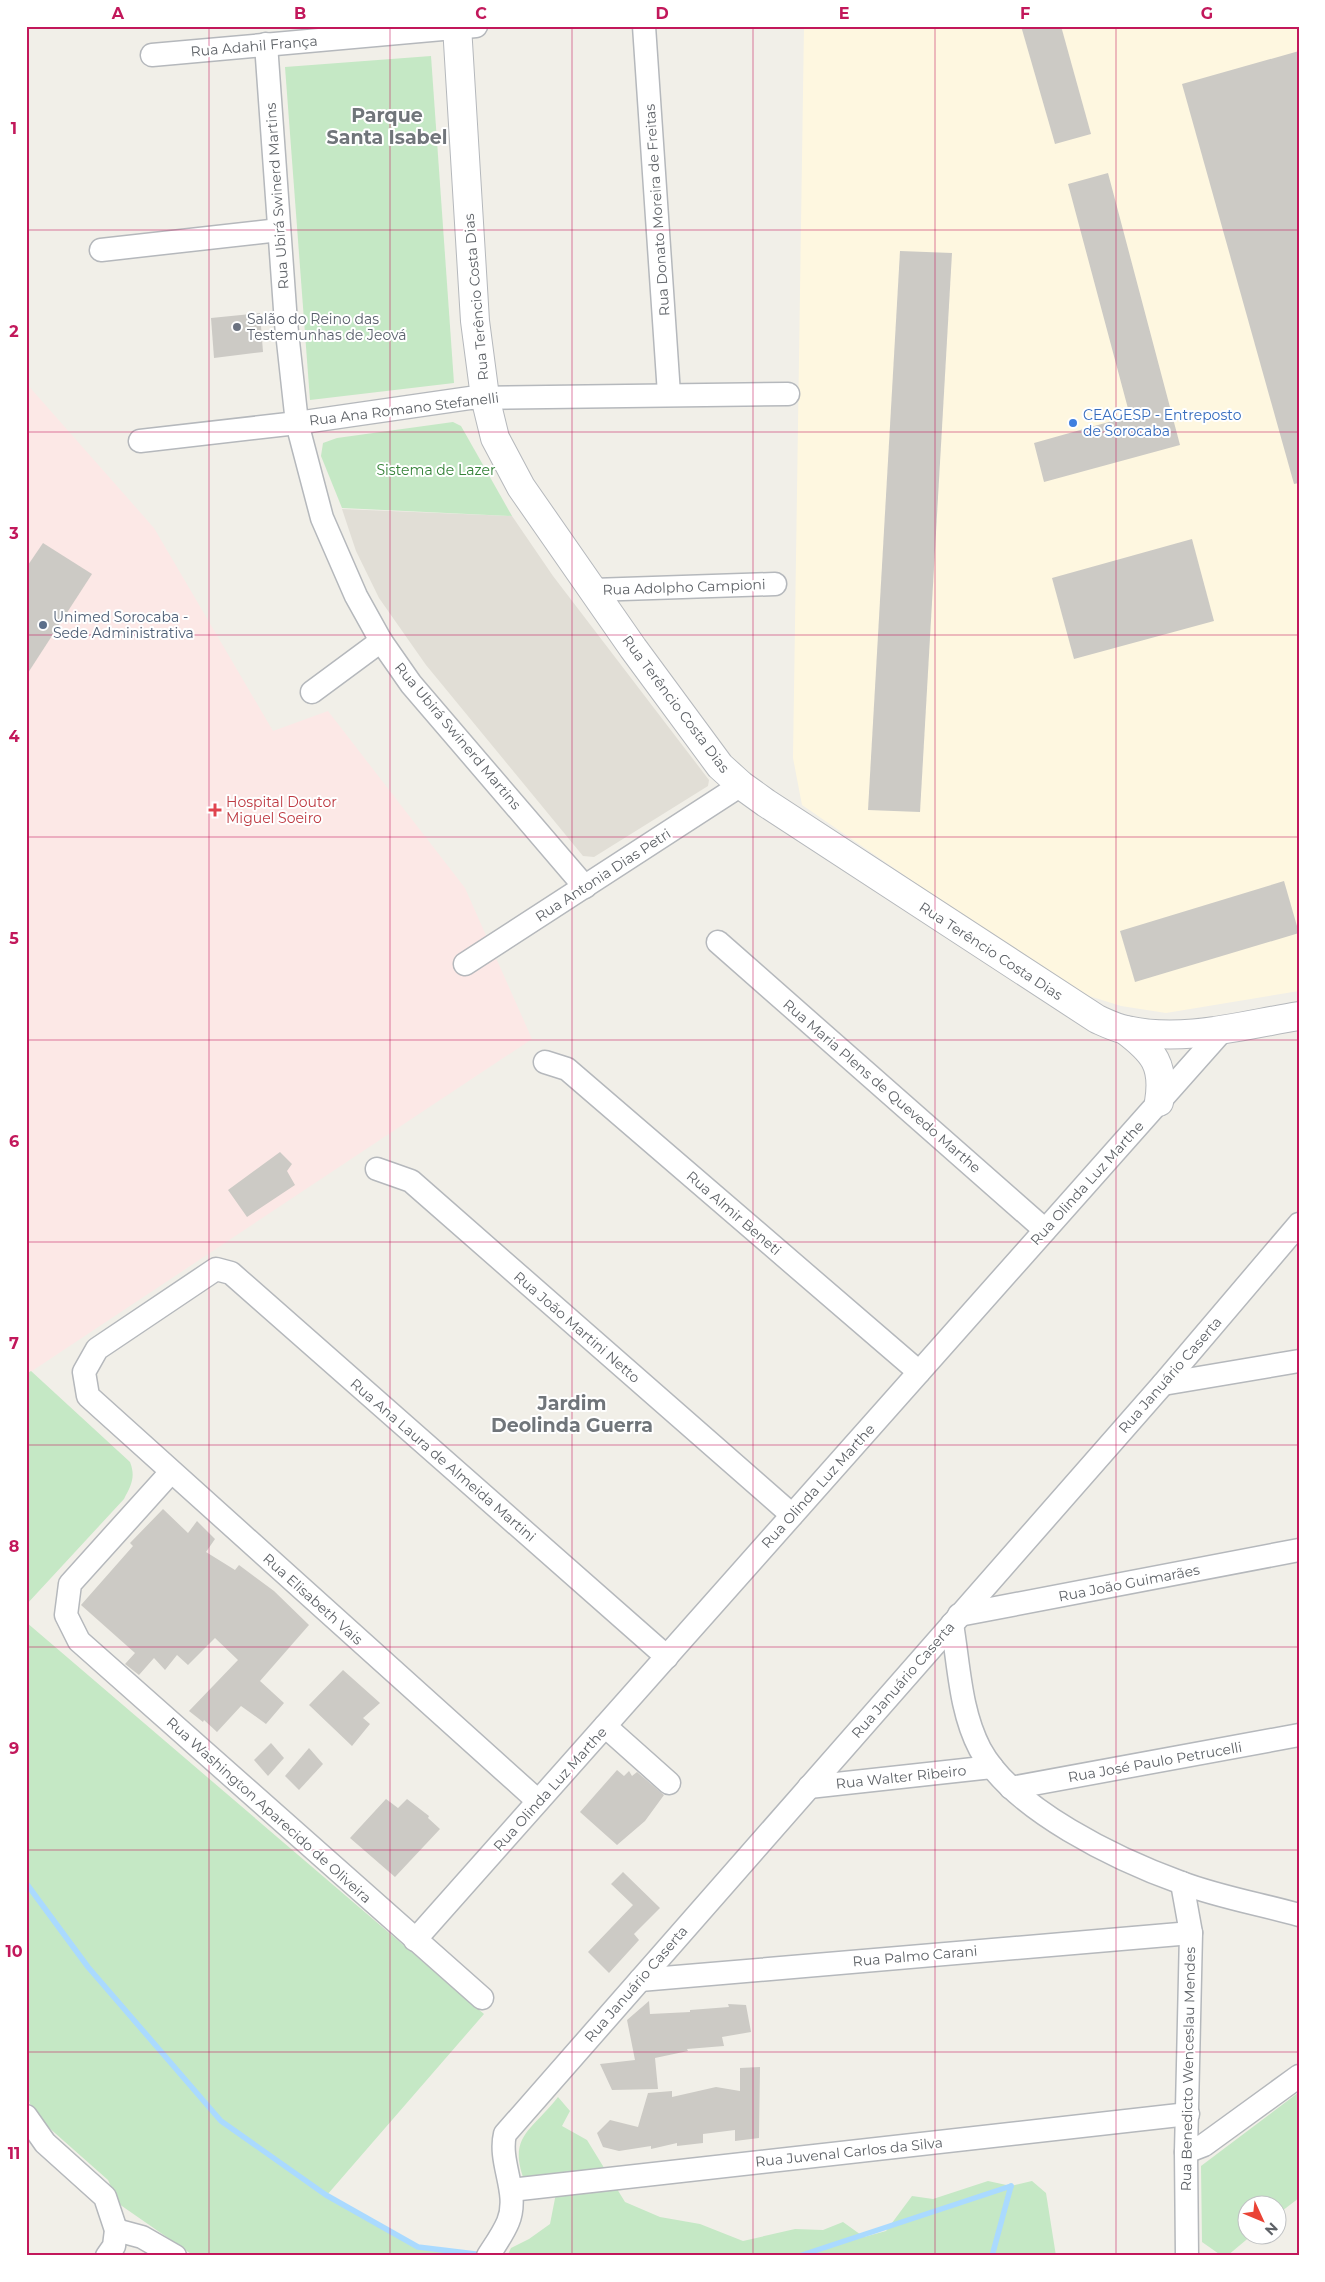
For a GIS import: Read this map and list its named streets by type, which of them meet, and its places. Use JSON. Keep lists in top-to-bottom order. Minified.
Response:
{"streets":{"street":["Rua Adahil França","Rua Ubirá Swinerd Martins","Rua Donato Moreira de Freitas","Rua Terêncio Costa Dias","Rua Ana Romano Stefanelli","Rua Adolpho Campioni","Rua Antonia Dias Petri","Rua Maria Plens de Quevedo Marthe","Rua Olinda Luz Marthe","Rua Almir Beneti","Rua João Martini Netto","Rua Januário Caserta","Rua Ana Laura de Almeida Martini","Rua João Guimarães","Rua Elisabeth Vais","Rua José Paulo Petrucelli","Rua Walter Ribeiro","Rua Washington Aparecido de Oliveira","Rua Palmo Carani","Rua Benedicto Wenceslau Mendes","Rua Juvenal Carlos da Silva"]},"crossings":[["Rua Adahil França","Rua Ubirá Swinerd Martins"],["Rua Adahil França","Rua Terêncio Costa Dias"],["Rua Ubirá Swinerd Martins","Rua Ana Romano Stefanelli"],["Rua Ubirá Swinerd Martins","Rua Antonia Dias Petri"],["Rua Donato Moreira de Freitas","Rua Ana Romano Stefanelli"],["Rua Terêncio Costa Dias","Rua Ana Romano Stefanelli"],["Rua Terêncio Costa Dias","Rua Adolpho Campioni"],["Rua Terêncio Costa Dias","Rua Antonia Dias Petri"],["Rua Terêncio Costa Dias","Rua Olinda Luz Marthe"],["Rua Maria Plens de Quevedo Marthe","Rua Olinda Luz Marthe"],["Rua Olinda Luz Marthe","Rua Almir Beneti"],["Rua Olinda Luz Marthe","Rua João Martini Netto"],["Rua Olinda Luz Marthe","Rua Ana Laura de Almeida Martini"],["Rua Olinda Luz Marthe","Rua Elisabeth Vais"],["Rua Olinda Luz Marthe","Rua Washington Aparecido de Oliveira"],["Rua Januário Caserta","Rua João Guimarães"],["Rua Januário Caserta","Rua Walter Ribeiro"],["Rua Januário Caserta","Rua Palmo Carani"],["Rua Januário Caserta","Rua Juvenal Carlos da Silva"],["Rua Ana Laura de Almeida Martini","Rua Elisabeth Vais"],["Rua Elisabeth Vais","Rua Washington Aparecido de Oliveira"],["Rua Palmo Carani","Rua Benedicto Wenceslau Mendes"],["Rua Benedicto Wenceslau Mendes","Rua Juvenal Carlos da Silva"]],"districts":["Parque Santa Isabel","Jardim Deolinda Guerra"],"parks":["Sistema de Lazer"],"places":{"other":["Salão do Reino das Testemunhas de Jeová","CEAGESP - Entreposto de Sorocaba","Unimed Sorocaba - Sede Administrativa"],"health":["Hospital Doutor Miguel Soeiro"]},"north":"bottom right","grid":{"columns":["A","B","C","D","E","F","G"],"rows":["1","2","3","4","5","6","7","8","9","10","11"]}}
